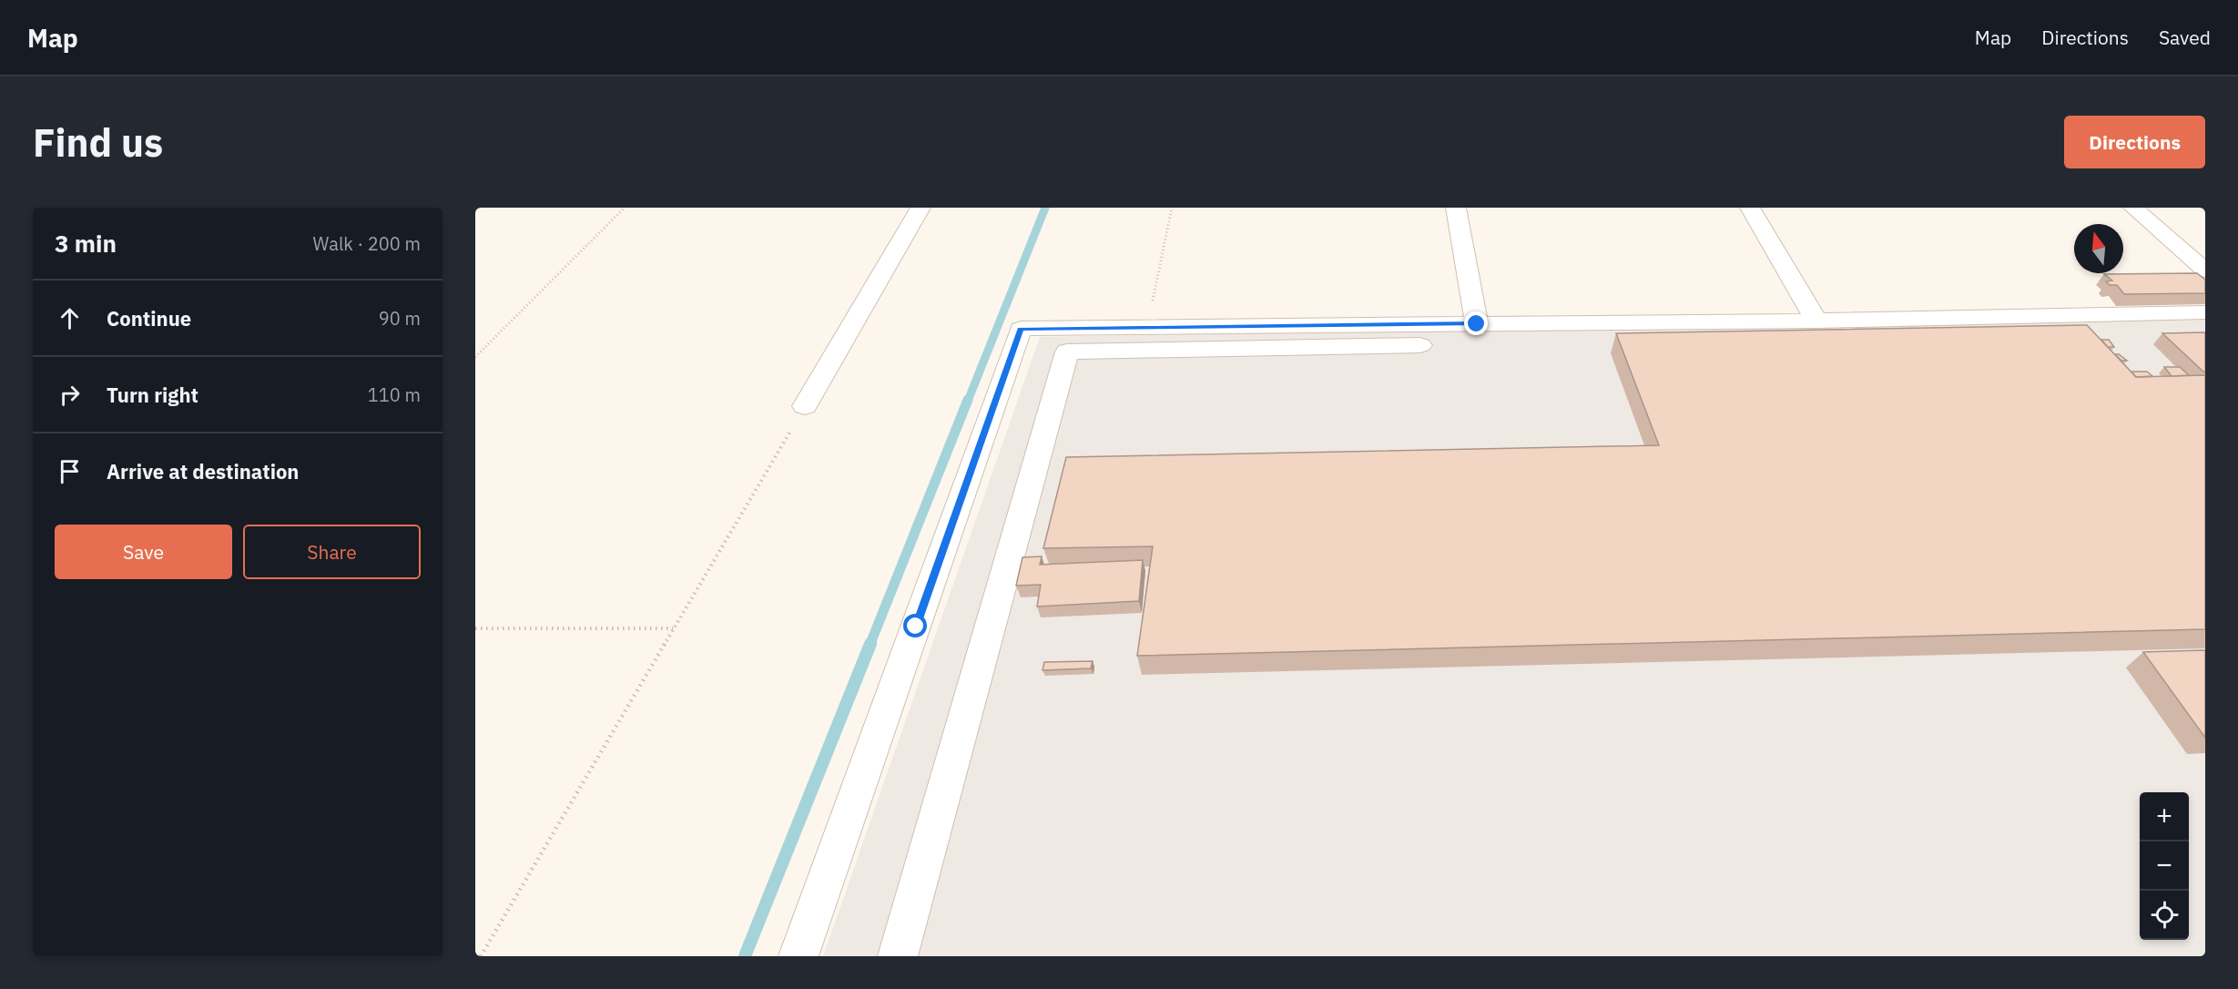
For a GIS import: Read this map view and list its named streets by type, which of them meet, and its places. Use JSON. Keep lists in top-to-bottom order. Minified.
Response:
{"north":"top","page":{"header":"Map","nav":["Map","Directions","Saved"],"buttons":["Directions",["Save","Share"]],"title":"Find us","heading":["3 min","Walk · 200 m"],"list":[["Continue","90 m"],["Turn right","110 m"],"Arrive at destination"],"map_buttons":["+","−"]}}
